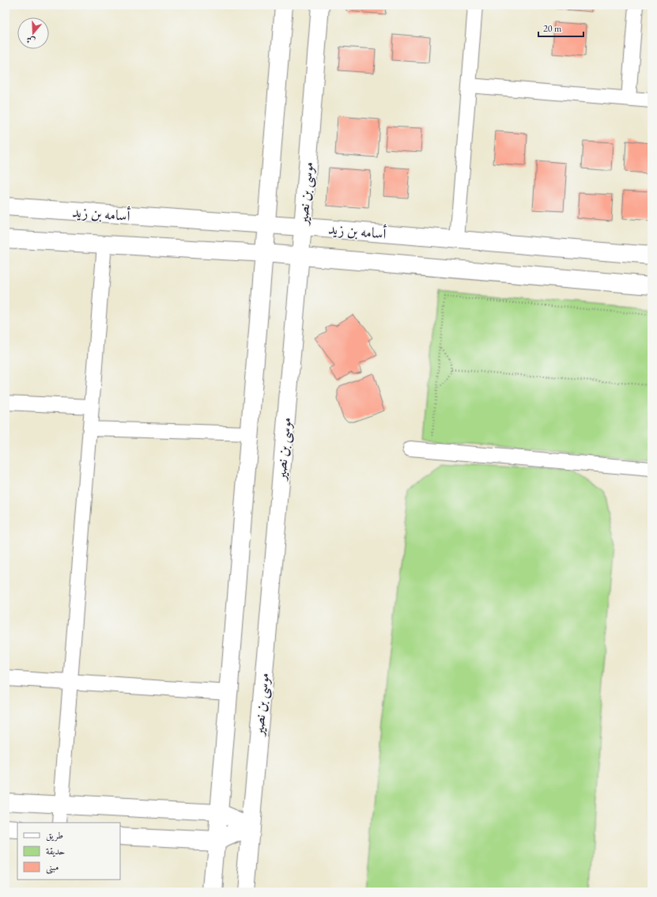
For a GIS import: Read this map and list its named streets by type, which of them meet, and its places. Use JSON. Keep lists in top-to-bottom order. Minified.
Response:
{"streets":{"street":["موسى بن نصير","أسامه بن زيد"]},"crossings":[["موسى بن نصير","أسامه بن زيد"]],"legend":["طريق","حديقة","مبنى"],"scale_bar":"20 m","north":"bottom"}
